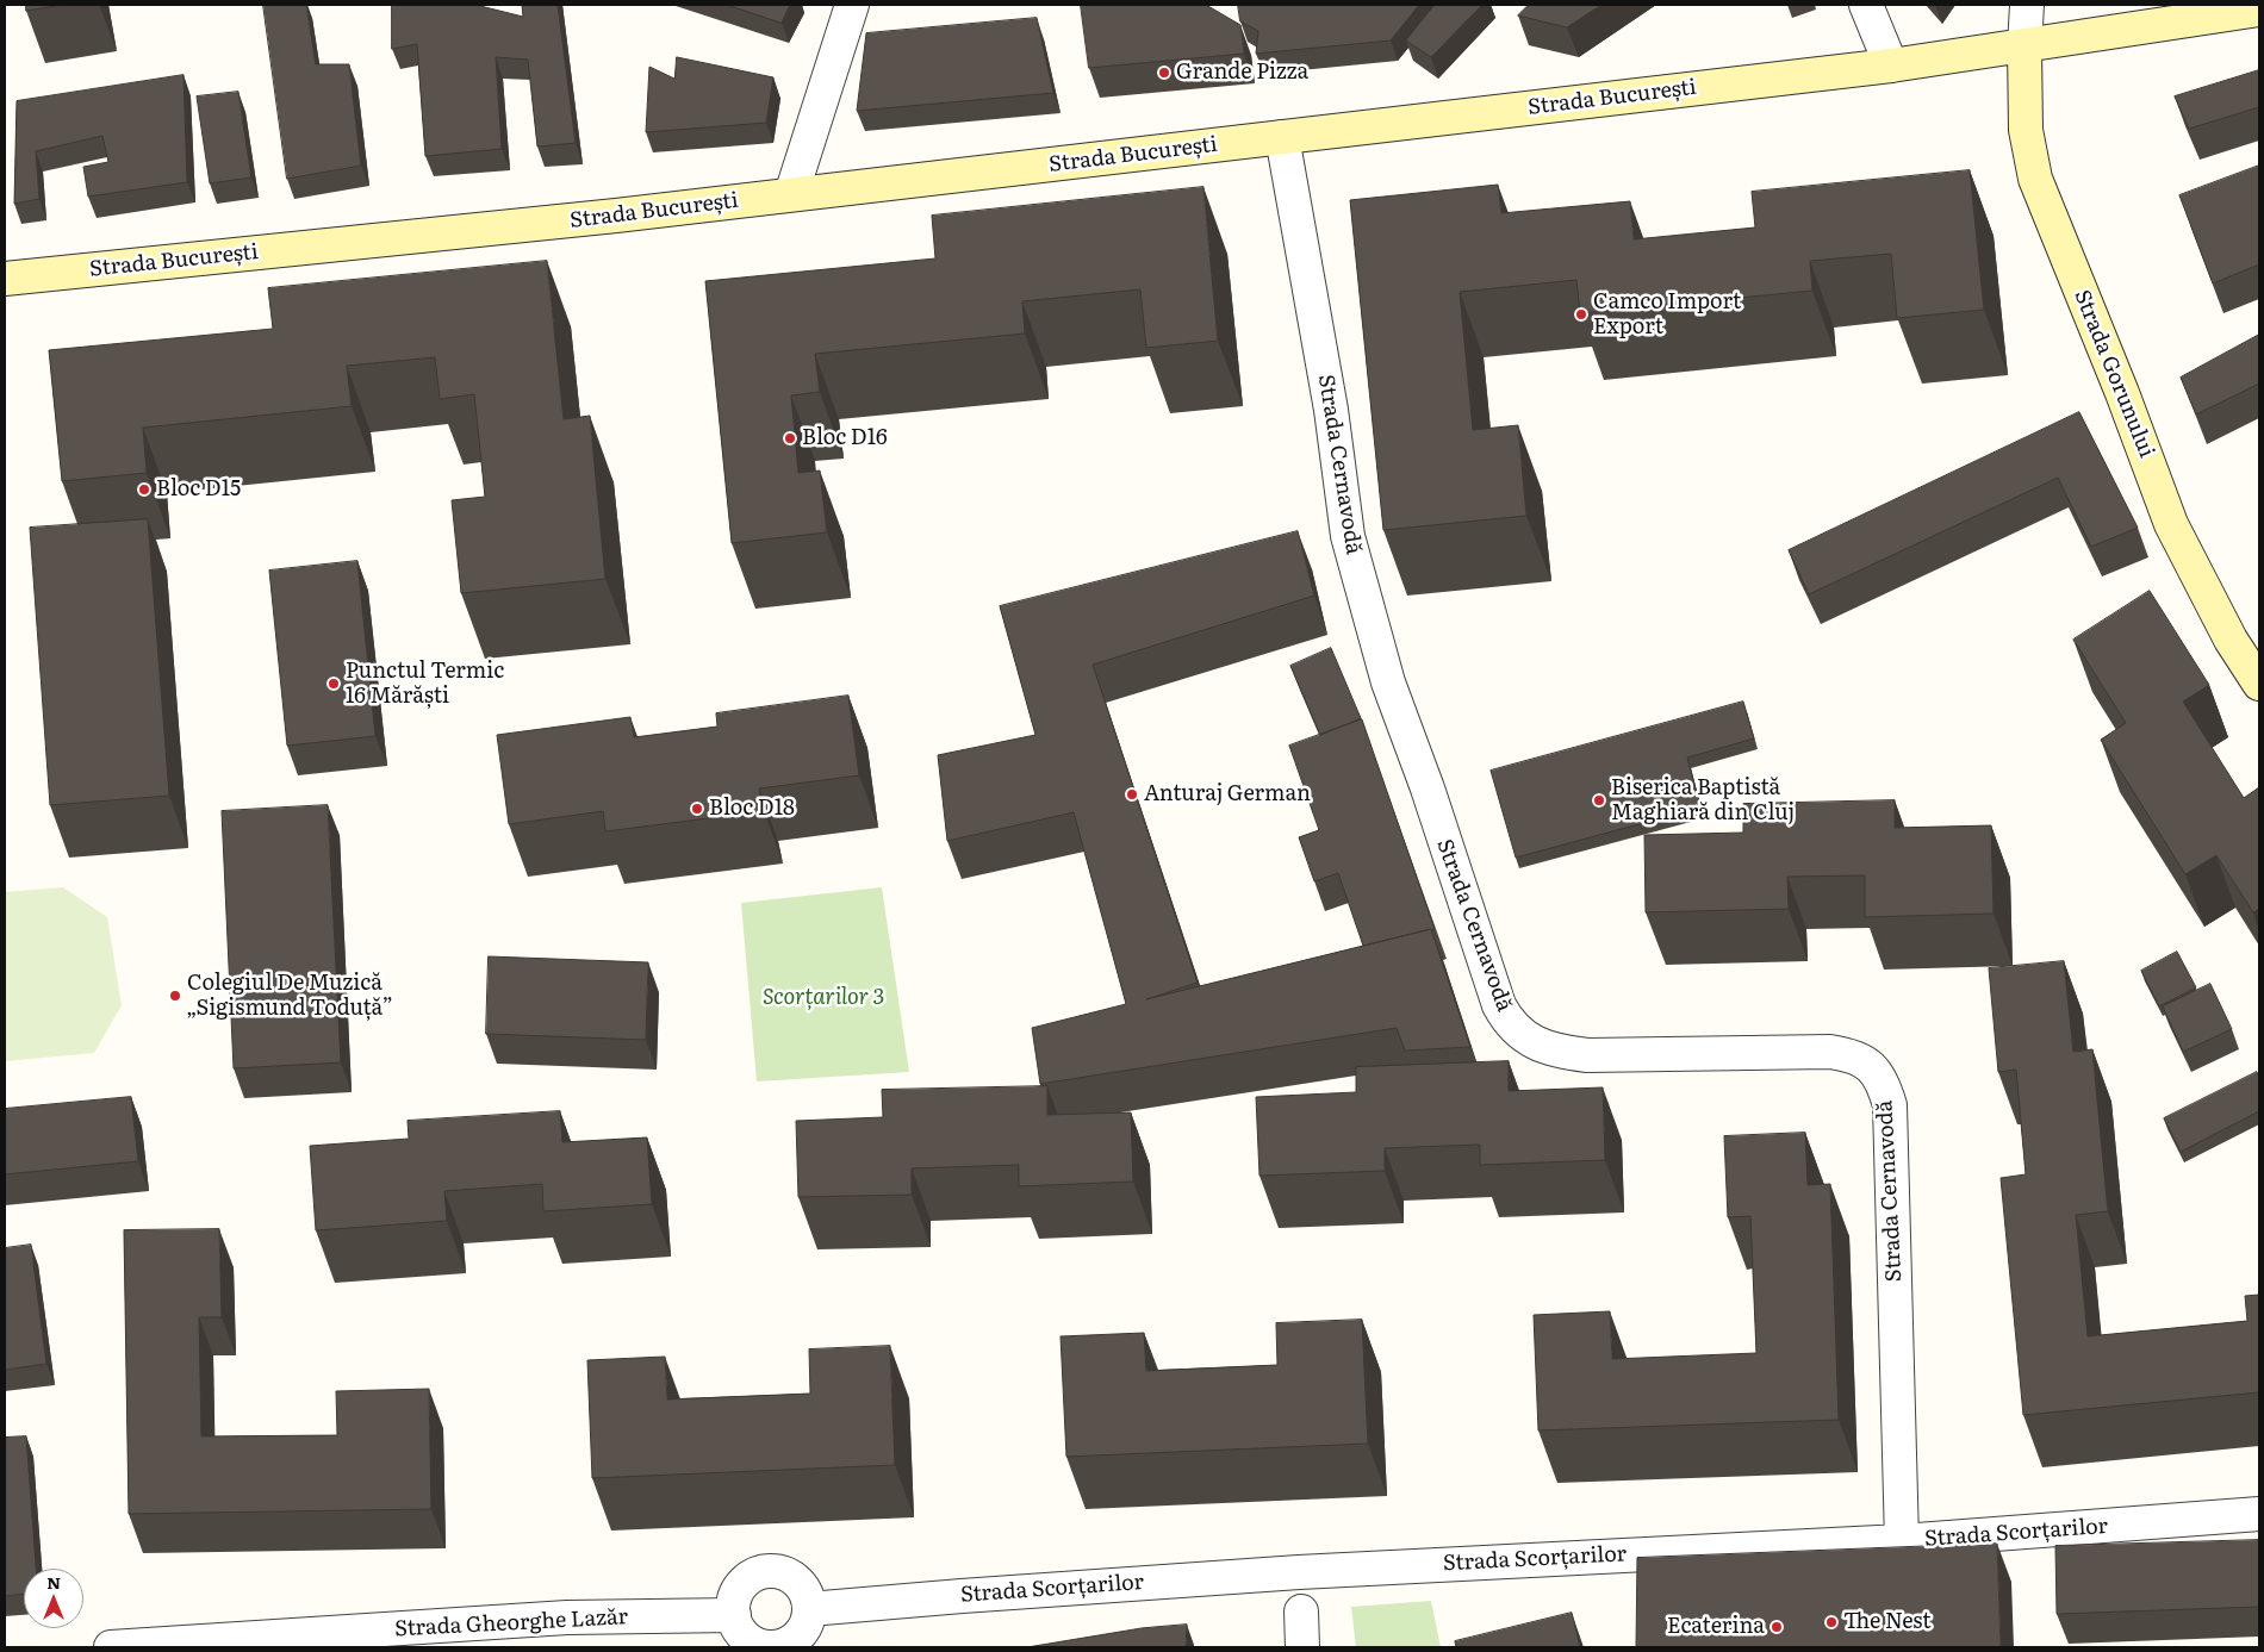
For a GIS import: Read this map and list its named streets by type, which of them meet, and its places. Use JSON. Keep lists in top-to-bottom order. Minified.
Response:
{"streets":{"main road":["Strada București","Strada Gorunului"],"street":["Strada Cernavodă","Strada Scorțarilor","Strada Gheorghe Lazăr"]},"crossings":[["Strada București","Strada Gorunului"],["Strada București","Strada Cernavodă"],["Strada Cernavodă","Strada Scorțarilor"],["Strada Scorțarilor","Strada Gheorghe Lazăr"]],"parks":["Scorțarilor 3"],"places":["Grande Pizza","Camco Import Export","Bloc D16","Bloc D15","Punctul Termic 16 Mărăști","Anturaj German","Biserica Baptistă Maghiară din Cluj","Bloc D18","Colegiul De Muzică „Sigismund Toduță”","The Nest","Ecaterina"],"north":"top"}
